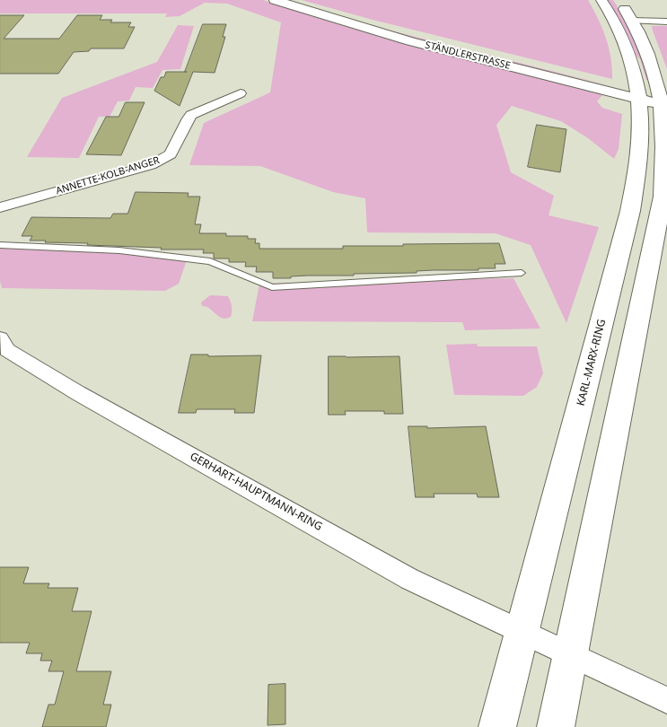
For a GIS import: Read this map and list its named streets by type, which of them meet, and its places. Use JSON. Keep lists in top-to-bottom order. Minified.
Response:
{"streets":{"main road":["STÄNDLERSTRASSE","KARL-MARX-RING"],"street":["ANNETTE-KOLB-ANGER","GERHART-HAUPTMANN-RING"]},"crossings":[["STÄNDLERSTRASSE","KARL-MARX-RING"],["KARL-MARX-RING","GERHART-HAUPTMANN-RING"]]}
